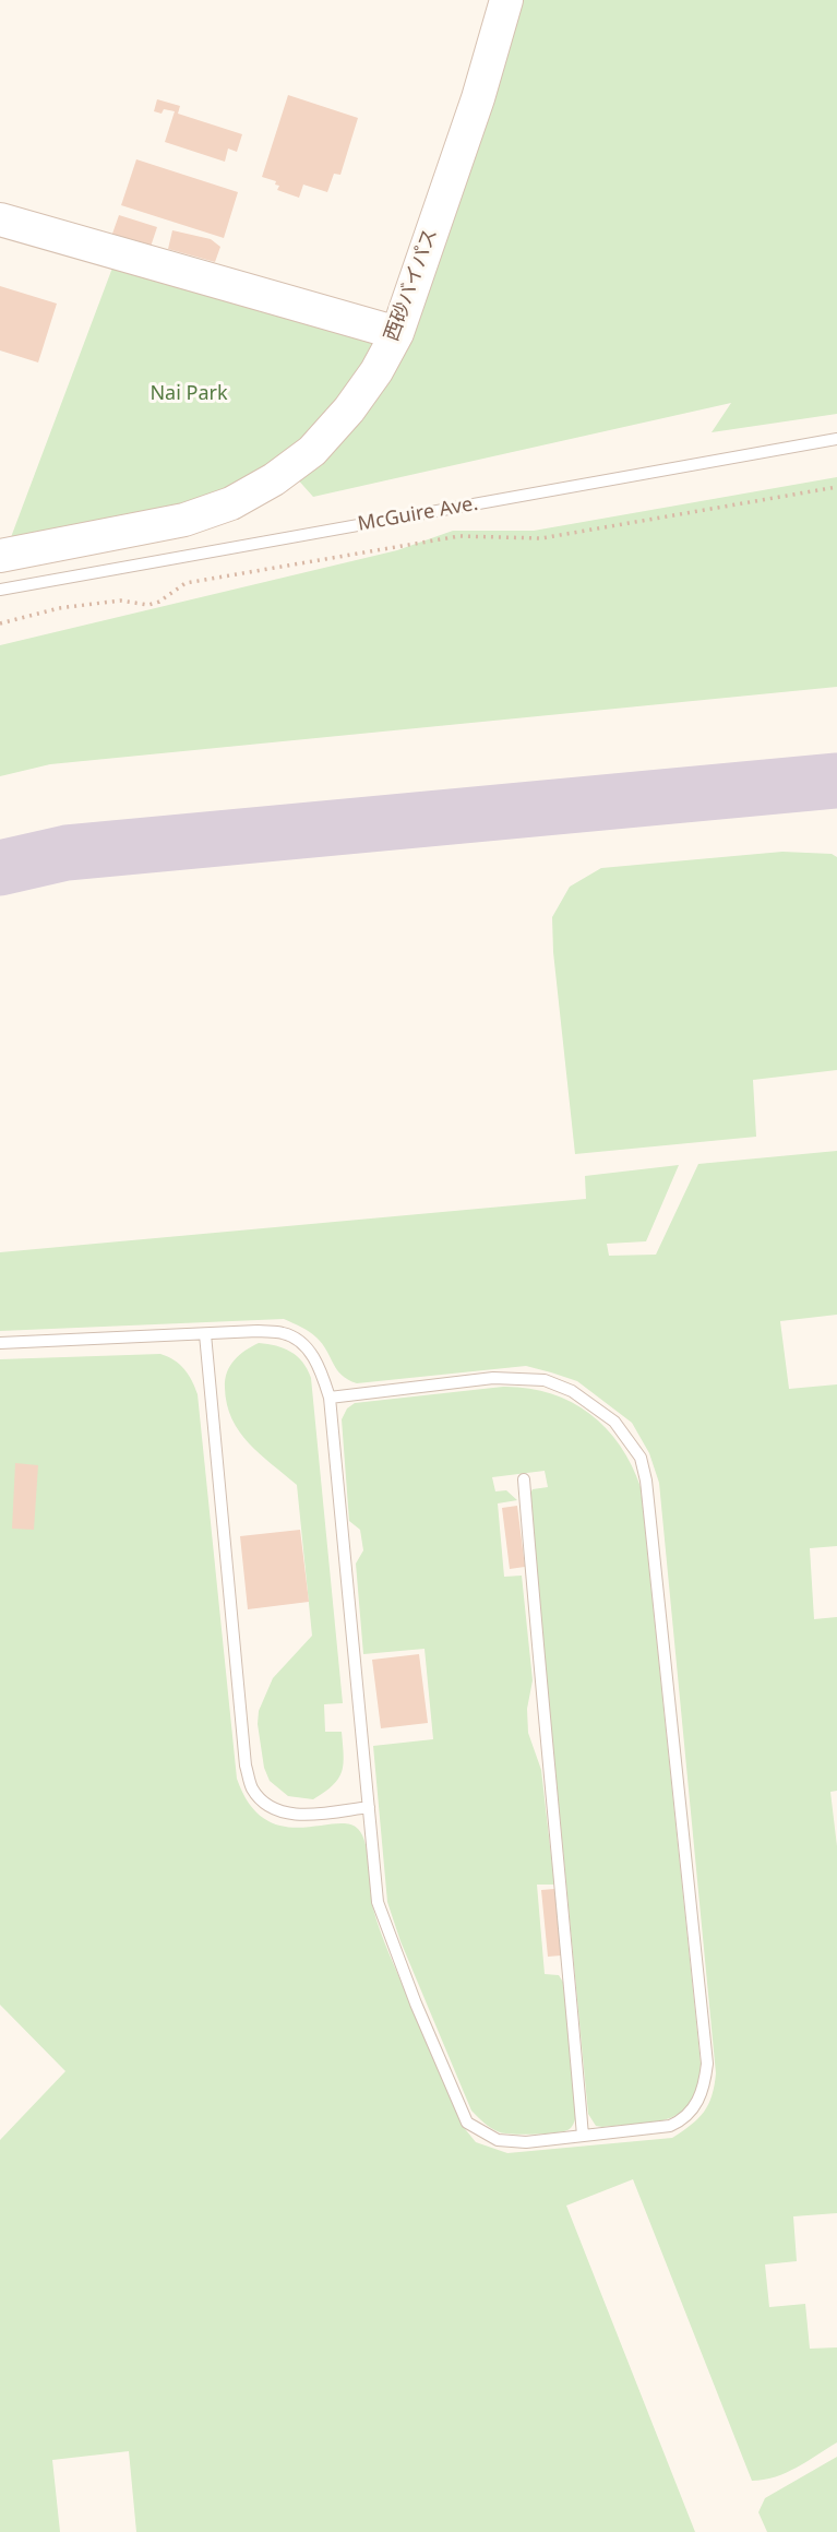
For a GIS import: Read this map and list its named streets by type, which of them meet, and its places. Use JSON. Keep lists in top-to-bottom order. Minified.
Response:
{"streets":{"street":["西砂バイパス"],"lane":["McGuire Ave."]},"parks":["Nai Park"]}
